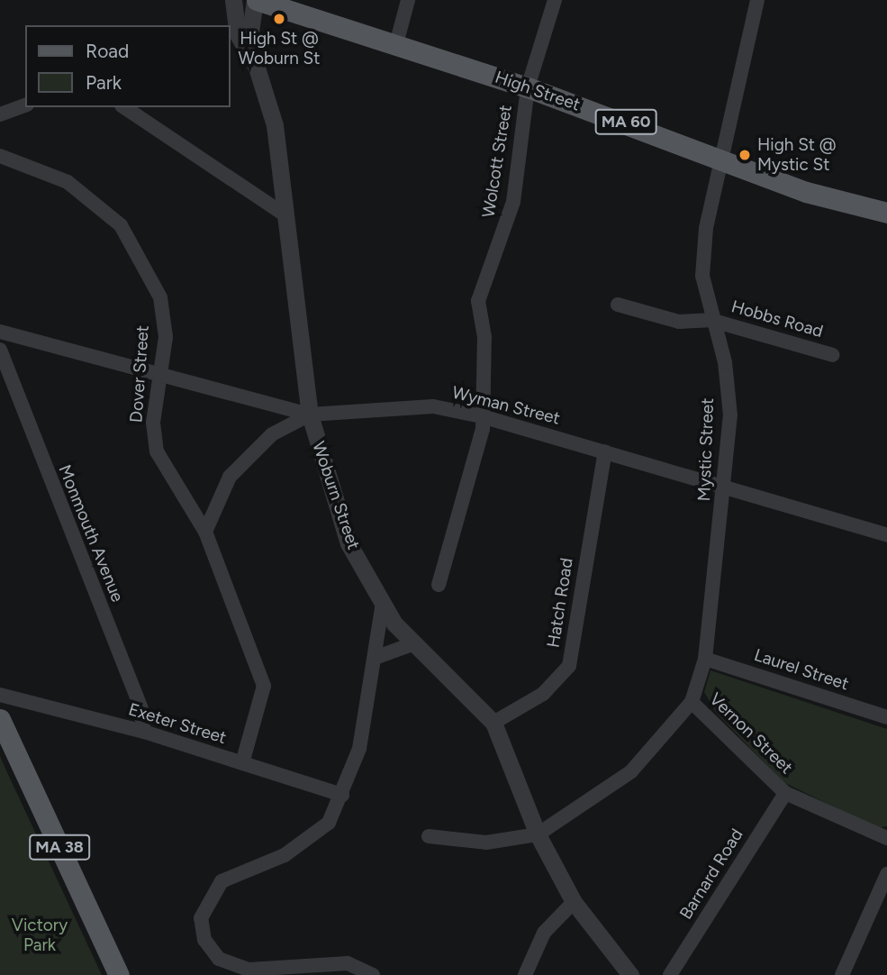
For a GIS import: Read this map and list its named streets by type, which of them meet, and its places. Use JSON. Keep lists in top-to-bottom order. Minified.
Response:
{"streets":{"main road":["High Street","MA 60","MA 38"],"street":["Wolcott Street","Hobbs Road","Dover Street","Wyman Street","Mystic Street","Woburn Street","Monmouth Avenue","Hatch Road","Laurel Street","Exeter Street","Vernon Street","Barnard Road"]},"crossings":[["High Street","Wolcott Street"],["High Street","Mystic Street"],["High Street","Woburn Street"],["Wolcott Street","Wyman Street"],["Hobbs Road","Mystic Street"],["Dover Street","Wyman Street"],["Dover Street","Exeter Street"],["Wyman Street","Mystic Street"],["Wyman Street","Woburn Street"],["Wyman Street","Hatch Road"],["Mystic Street","Woburn Street"],["Mystic Street","Laurel Street"],["Mystic Street","Vernon Street"],["Woburn Street","Hatch Road"],["Monmouth Avenue","Exeter Street"],["Vernon Street","Barnard Road"]],"parks":["Victory Park"],"places":["High St @ Woburn St","High St @ Mystic St"],"legend":["Road","Park"]}
